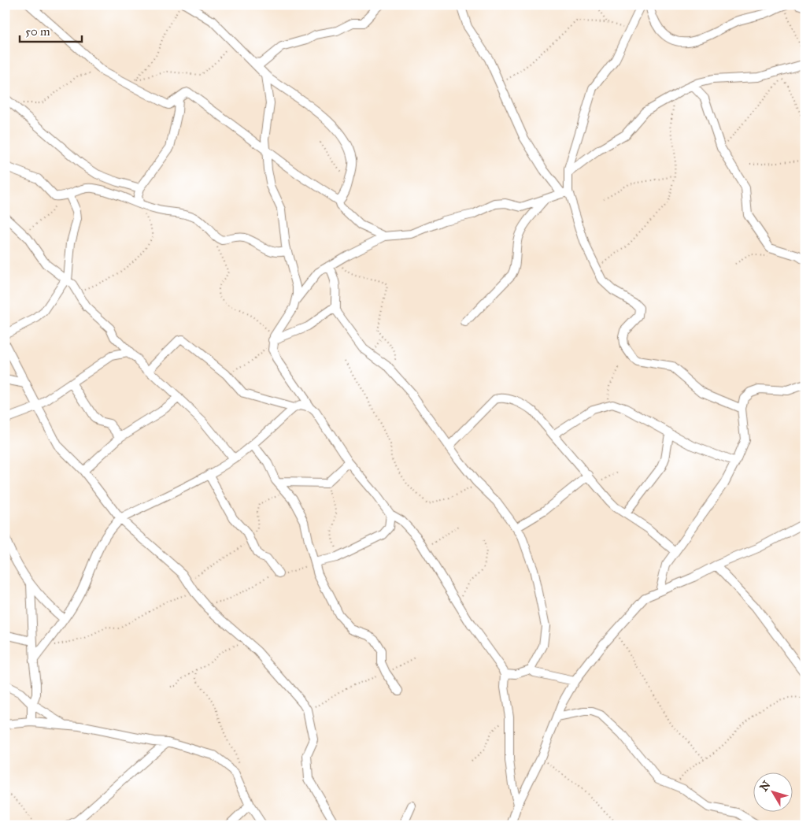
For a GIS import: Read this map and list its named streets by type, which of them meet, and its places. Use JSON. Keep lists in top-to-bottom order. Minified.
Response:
{"scale_bar":"50 m","north":"top left"}
